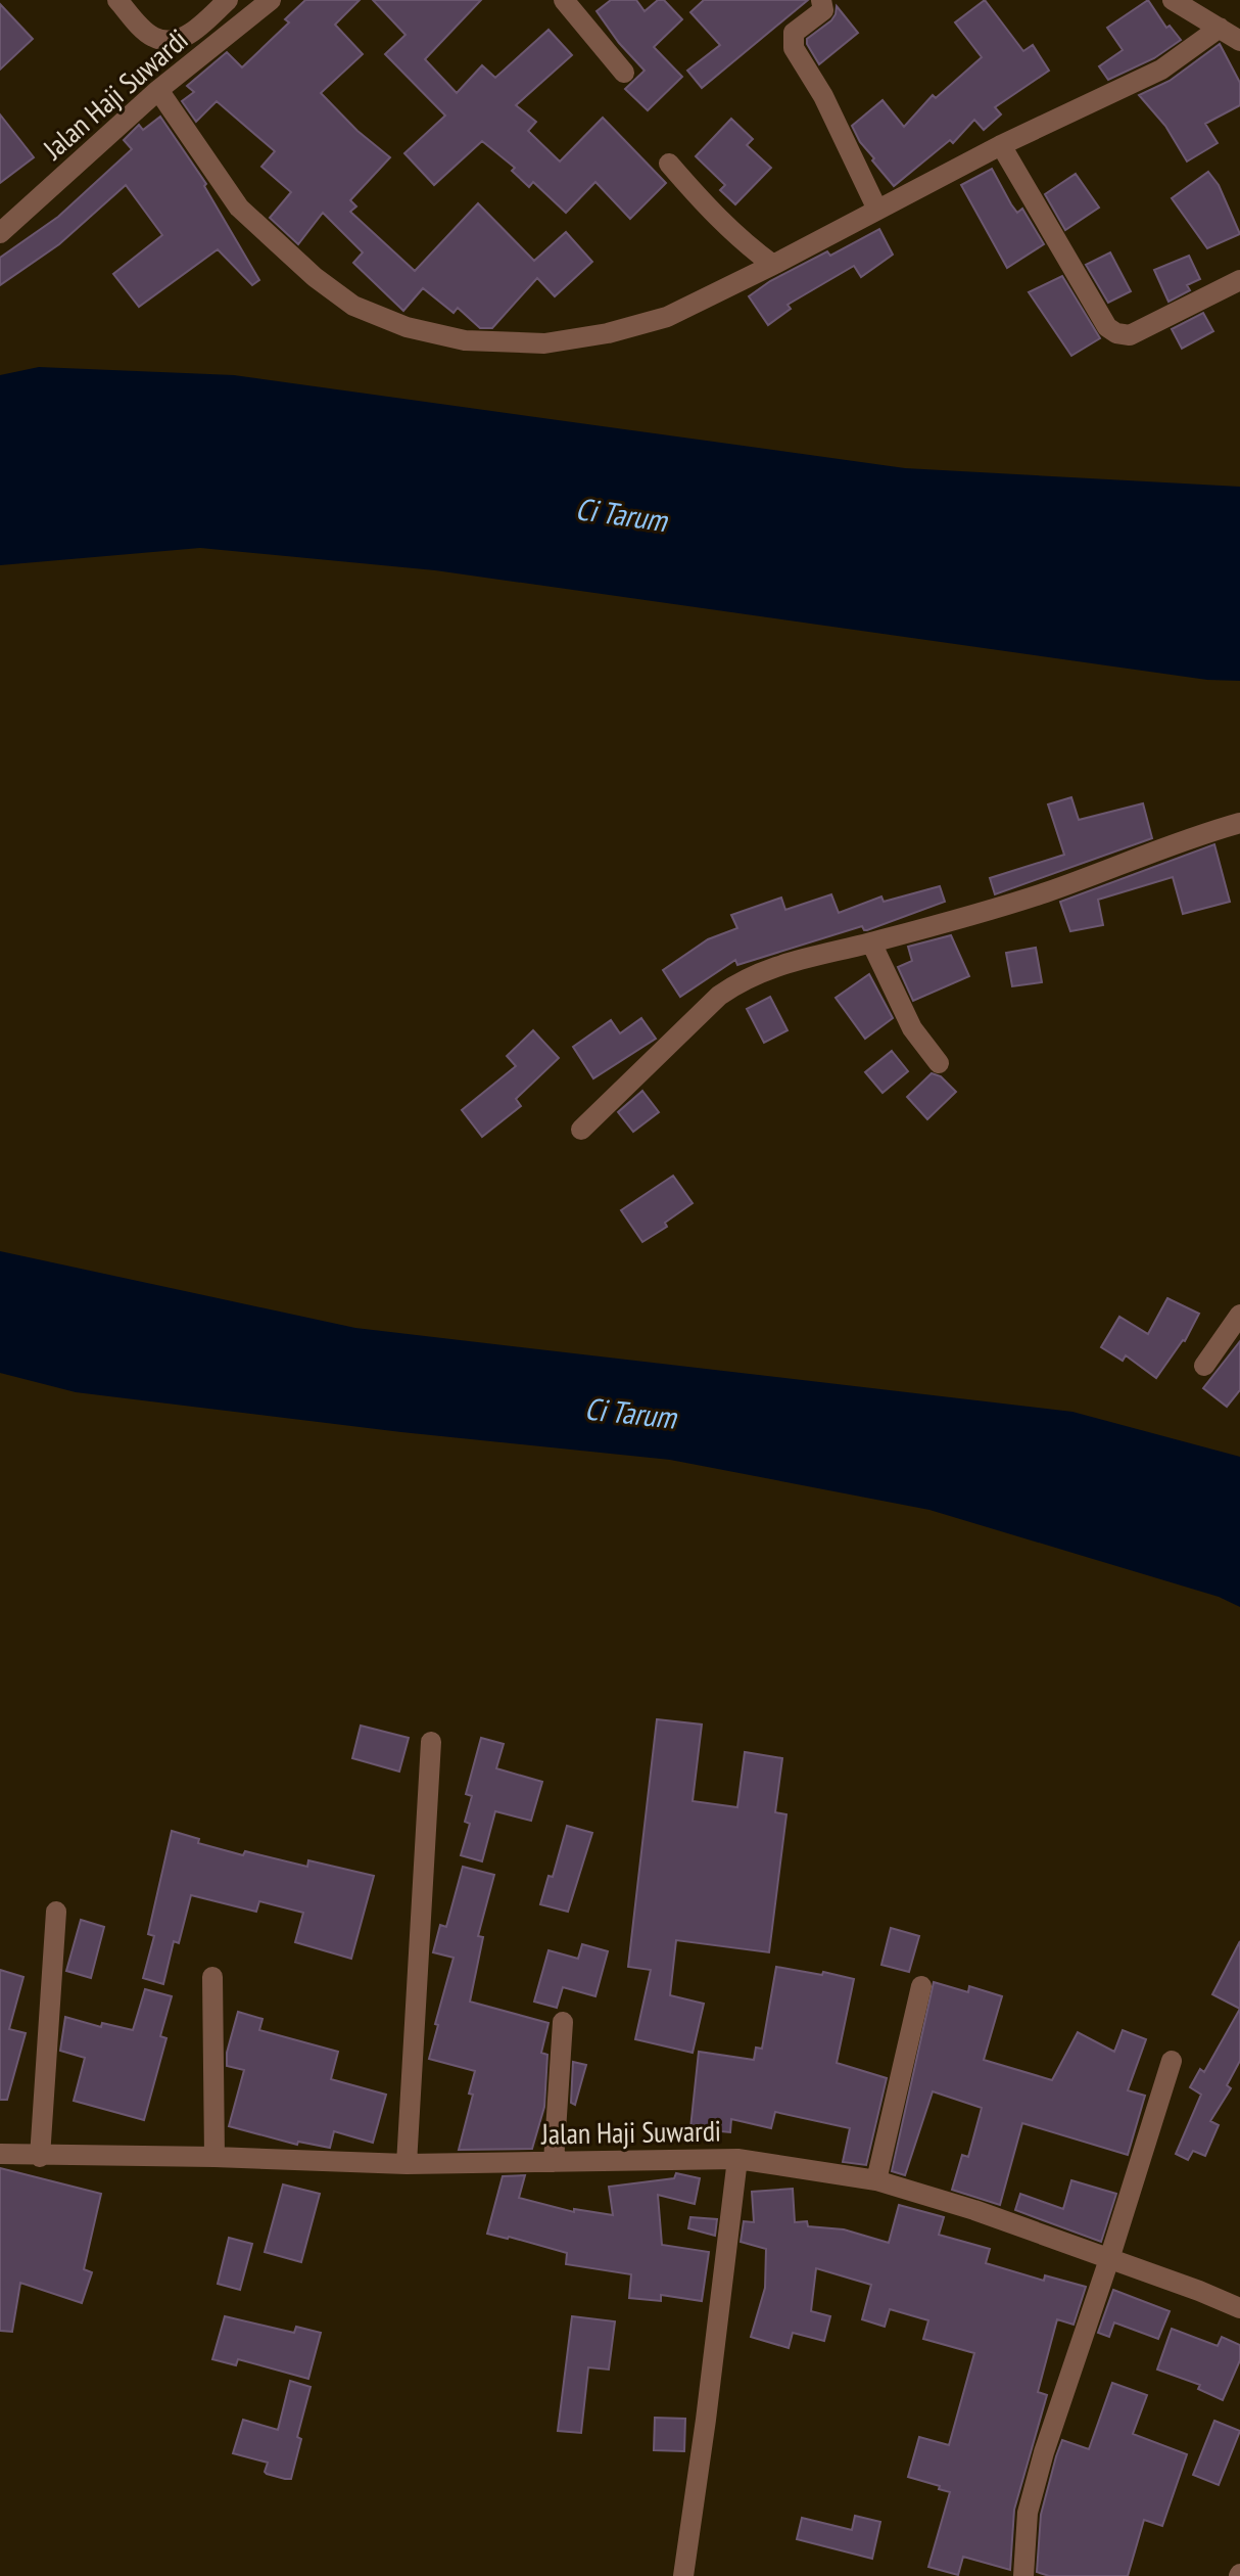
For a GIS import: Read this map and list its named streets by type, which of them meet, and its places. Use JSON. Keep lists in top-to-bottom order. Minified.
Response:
{"streets":{"street":["Jalan Haji Suwardi"]},"water":["Ci Tarum"]}
